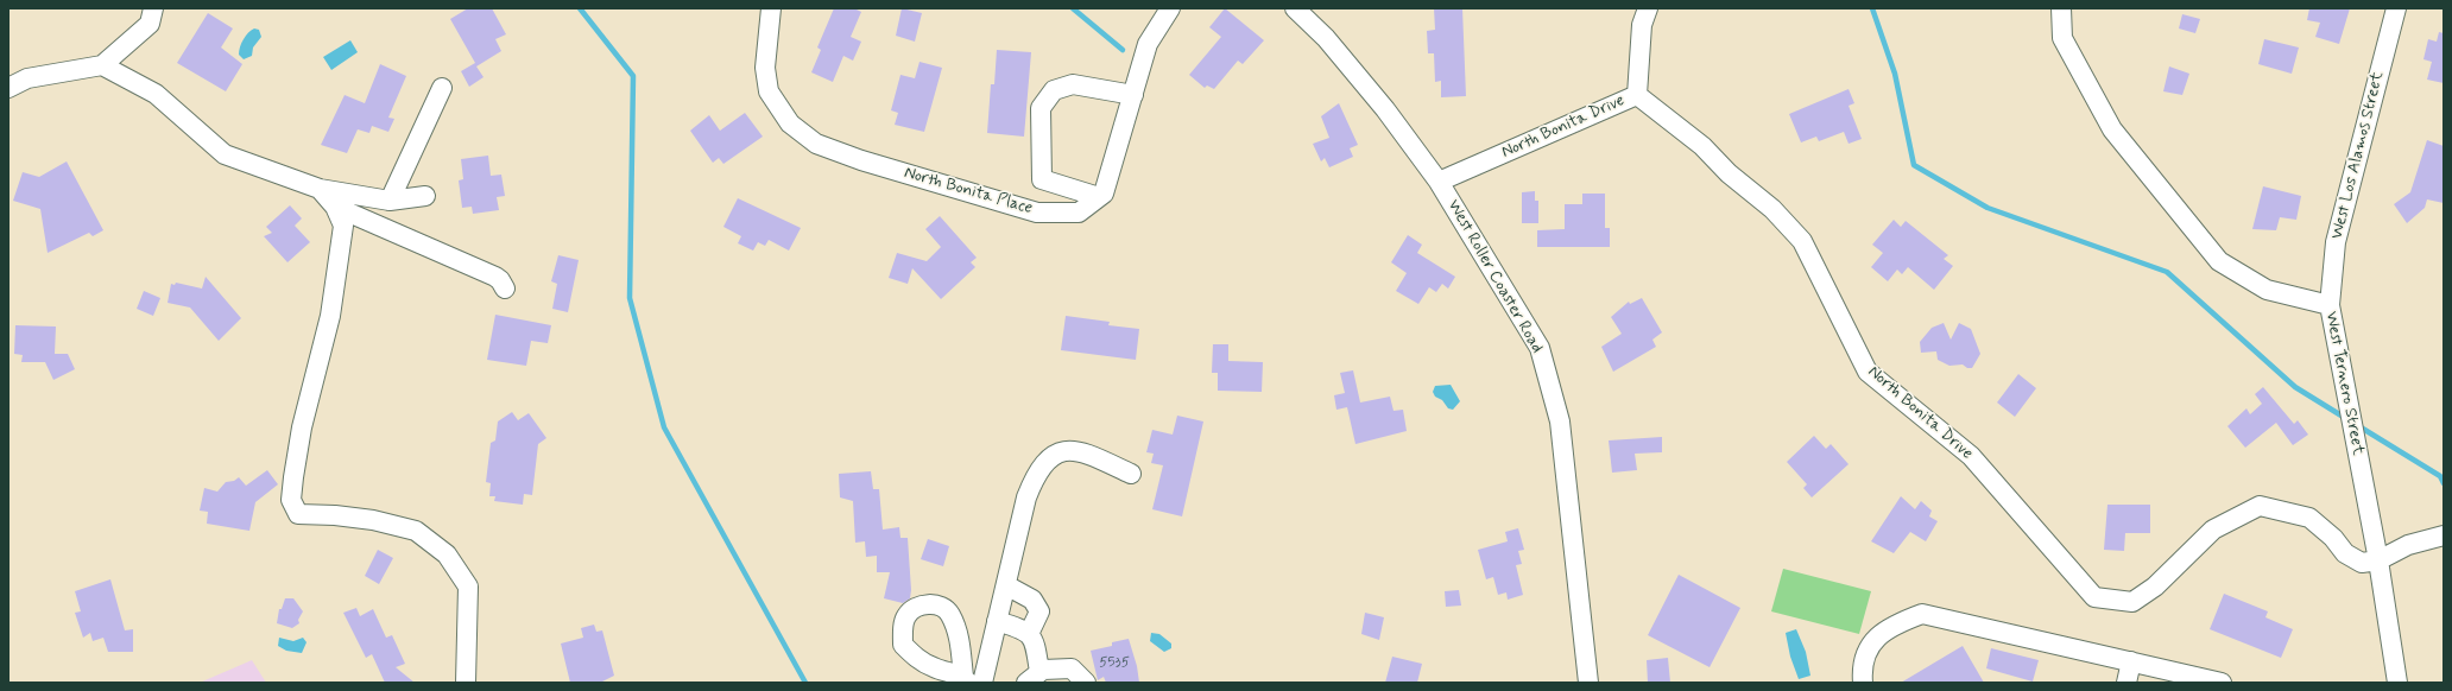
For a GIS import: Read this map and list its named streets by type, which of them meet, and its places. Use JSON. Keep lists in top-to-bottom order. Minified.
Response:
{"streets":{"street":["North Bonita Drive","West Los Alamos Street","North Bonita Place","West Roller Coaster Road","West Ternero Street"]},"crossings":[["North Bonita Drive","West Roller Coaster Road"],["North Bonita Drive","West Ternero Street"],["West Los Alamos Street","West Ternero Street"]],"house_numbers":["5535"]}
